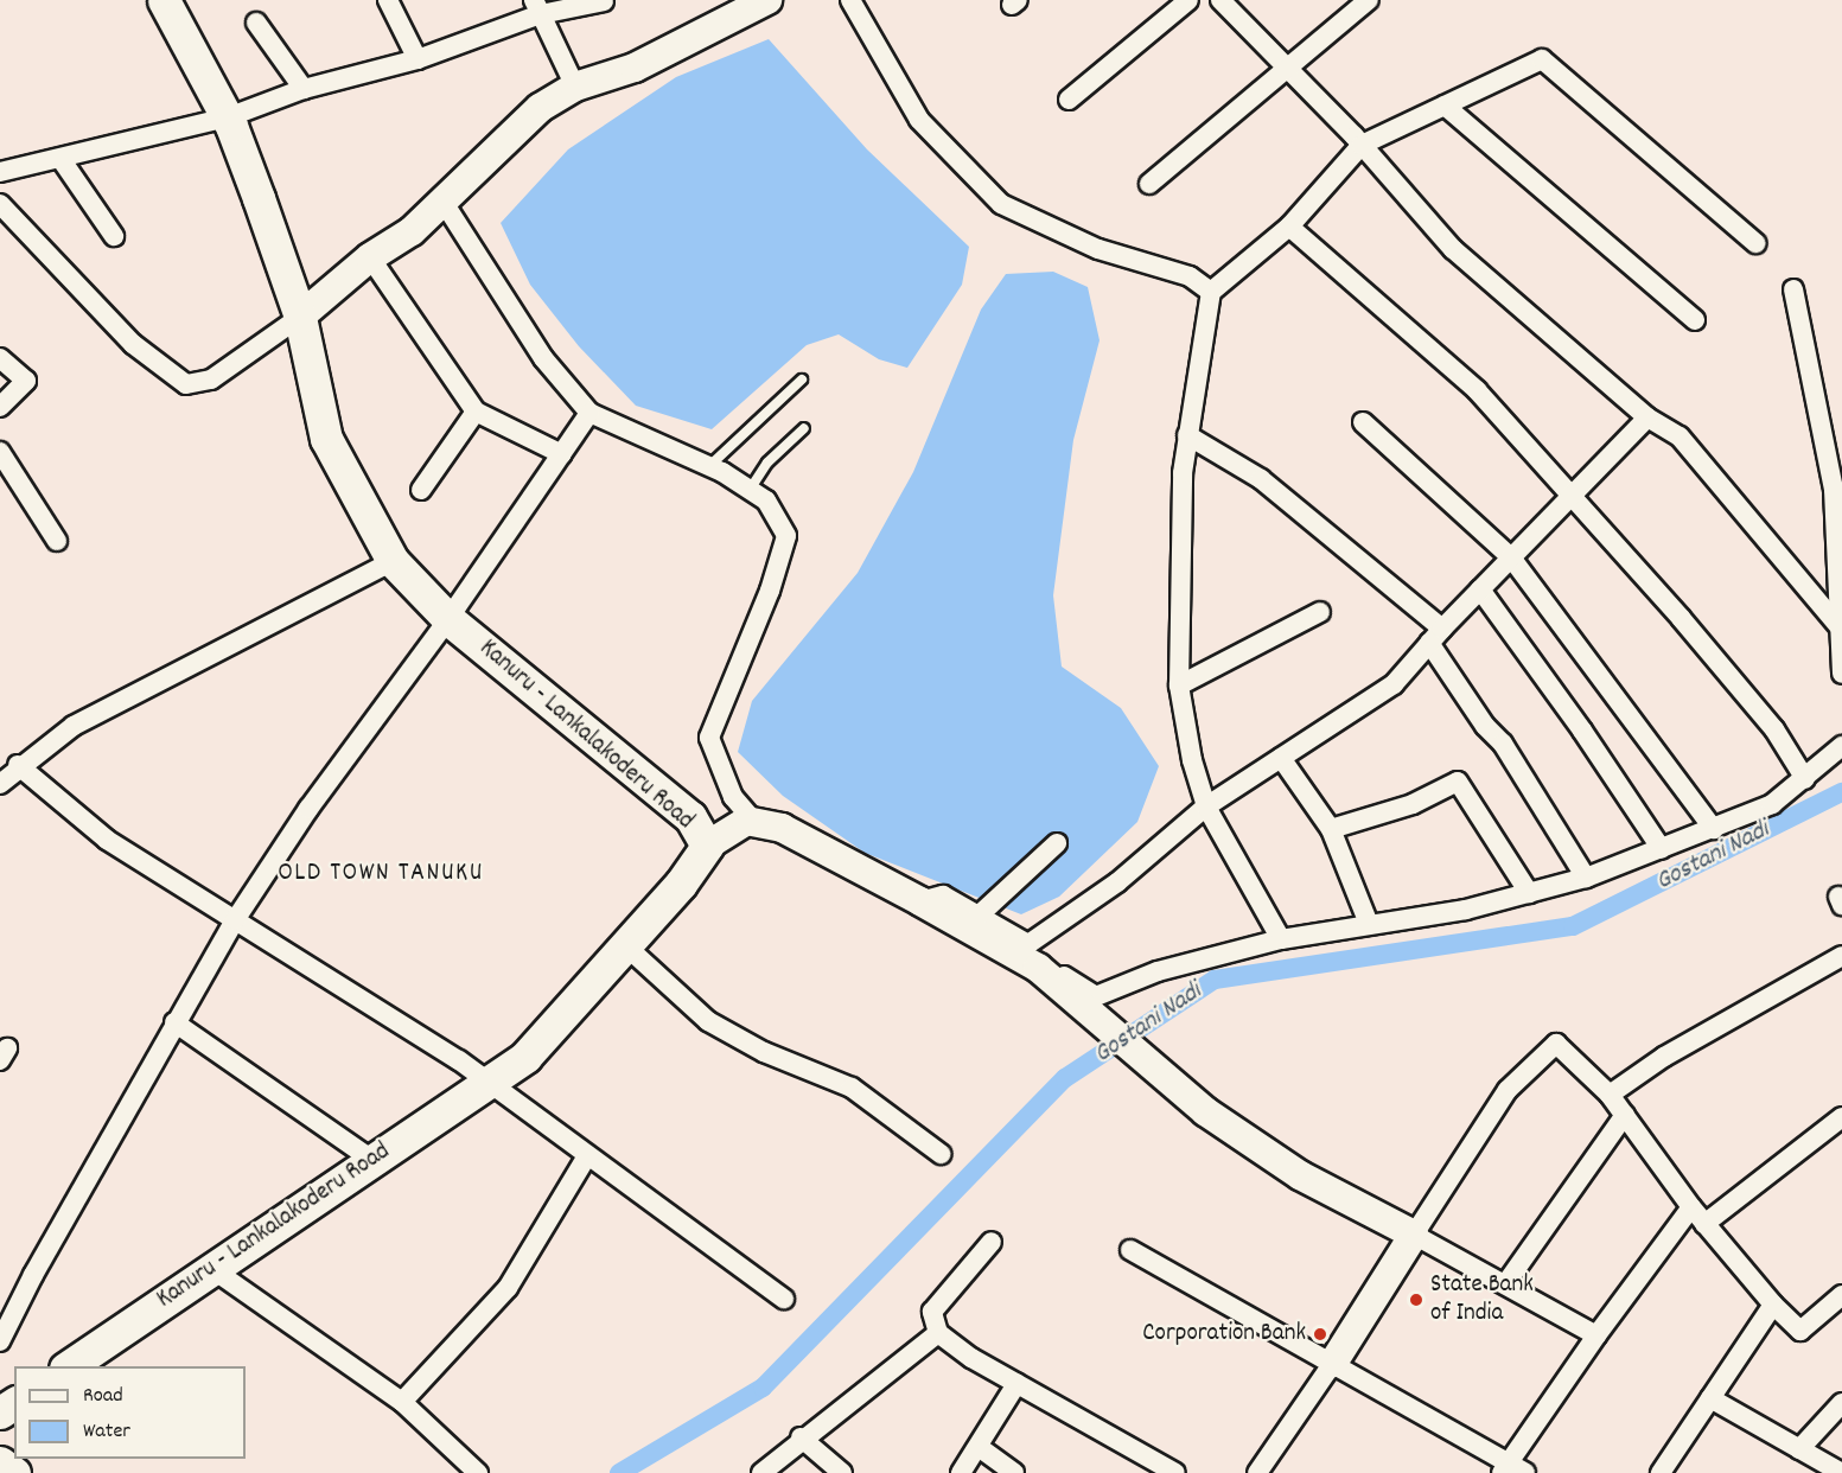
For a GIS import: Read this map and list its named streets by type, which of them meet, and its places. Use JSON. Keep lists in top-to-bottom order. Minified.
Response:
{"streets":{"main road":["Kanuru - Lankalakoderu Road"]},"districts":["OLD TOWN TANUKU"],"water":["Gostani Nadi"],"places":["State Bank of India","Corporation Bank"],"legend":["Road","Water"]}
